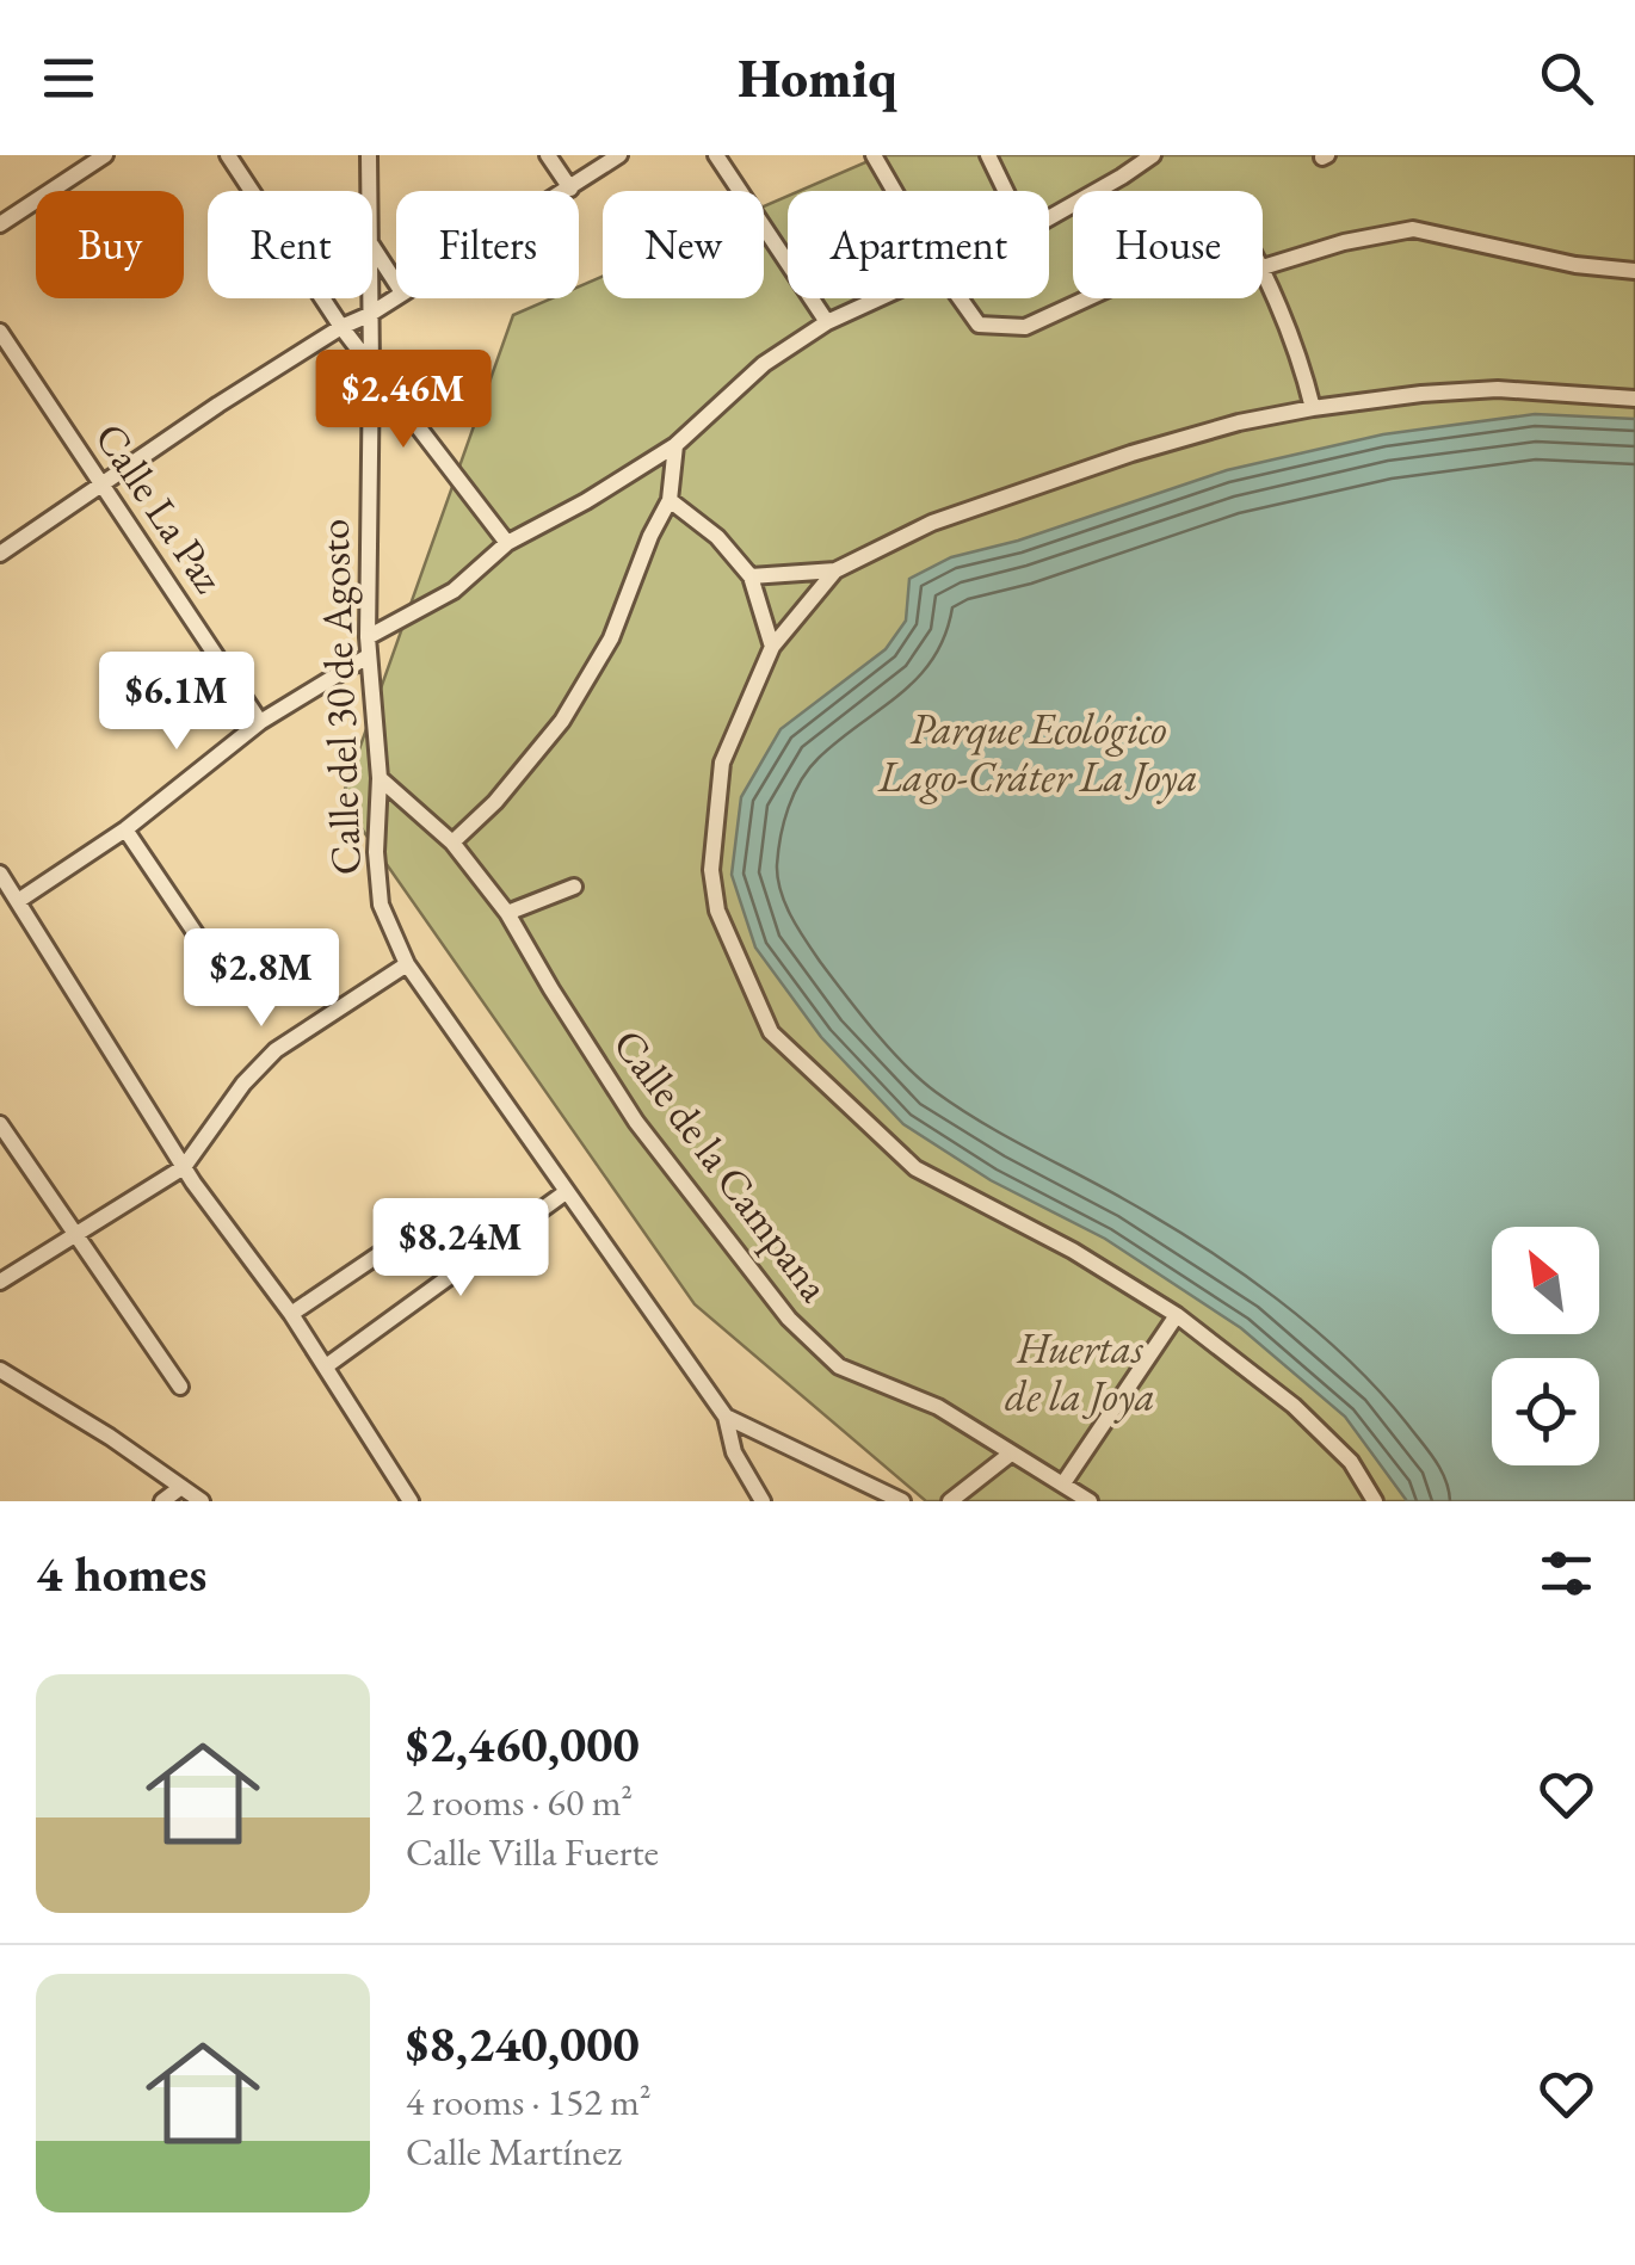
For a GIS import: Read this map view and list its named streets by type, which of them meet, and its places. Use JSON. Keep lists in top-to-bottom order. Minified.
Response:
{"streets":{"street":["Calle La Paz","Calle del 30 de Agosto","Calle de la Campana"]},"crossings":[["Calle del 30 de Agosto","Calle de la Campana"]],"parks":["Parque Ecológico Lago-Cráter La Joya","Huertas de la Joya"],"north":"top left","page":{"header":"Homiq","chip":["Buy","Rent","Filters","New","Apartment","House"],"price":["$2.46M","$6.1M","$2.8M","$8.24M"],"heading":"4 homes","list":[{"name":"$2,460,000","note":"2 rooms · 60 m² · Calle Villa Fuerte"},{"name":"$8,240,000","note":"4 rooms · 152 m² · Calle Martínez"}]}}
